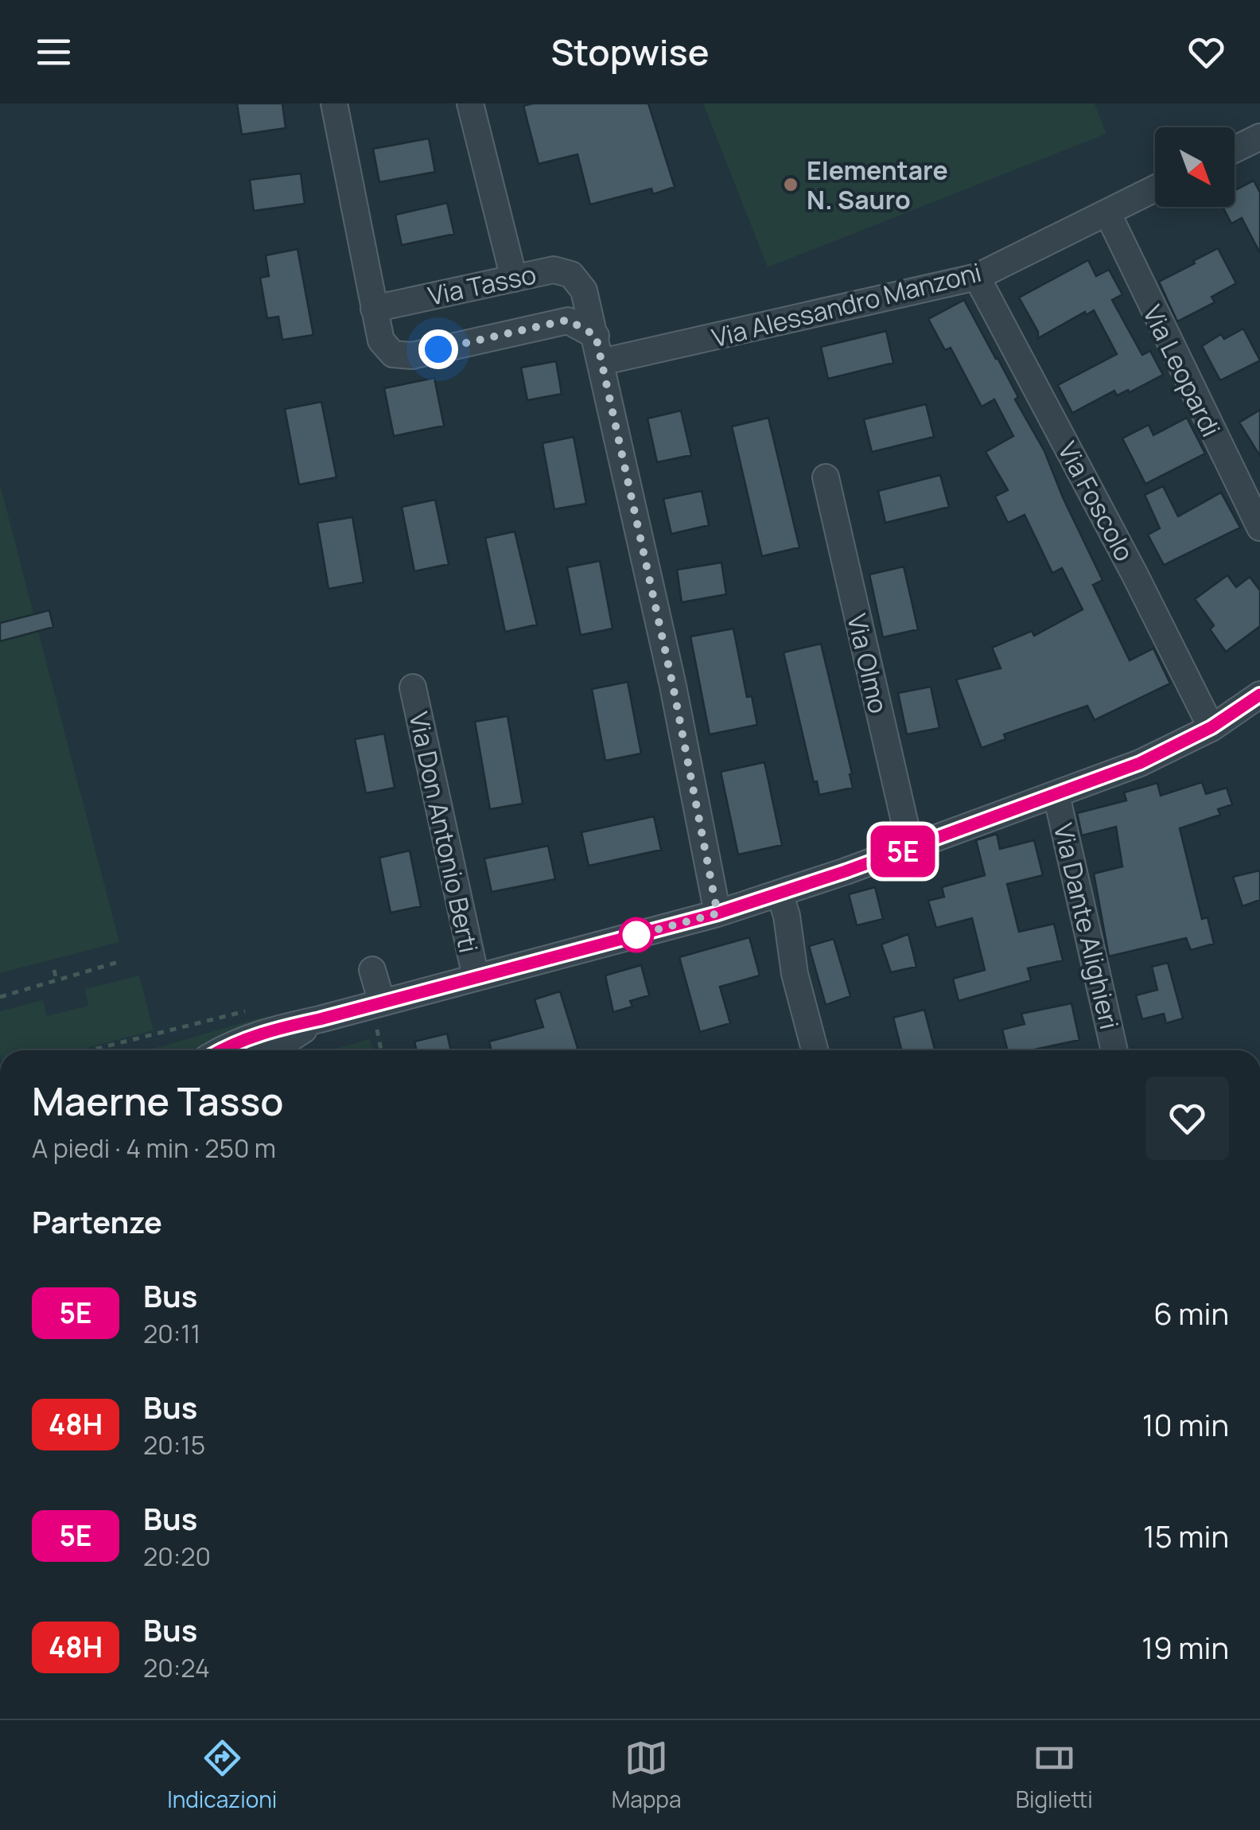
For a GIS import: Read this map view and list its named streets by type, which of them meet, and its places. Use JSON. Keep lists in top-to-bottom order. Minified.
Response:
{"streets":{"street":["Via Tasso","Via Alessandro Manzoni","Via Leopardi","Via Foscolo","Via Olmo","Via Don Antonio Berti","Via Dante Alighieri"]},"crossings":[["Via Tasso","Via Alessandro Manzoni"],["Via Alessandro Manzoni","Via Leopardi"],["Via Alessandro Manzoni","Via Foscolo"]],"places":["Elementare N. Sauro"],"lines":["bus line 5E"],"north":"bottom right","page":{"header":"Stopwise","on_map":"5E","heading":[["Maerne Tasso","A piedi · 4 min · 250 m"],"Partenze"],"list":[{"mark":"5E","name":"Bus","note":"20:11","value":"6 min"},{"mark":"48H","name":"Bus","note":"20:15","value":"10 min"},{"mark":"5E","name":"Bus","note":"20:20","value":"15 min"},{"mark":"48H","name":"Bus","note":"20:24","value":"19 min"}],"tabs":["Indicazioni","Mappa","Biglietti"]}}
